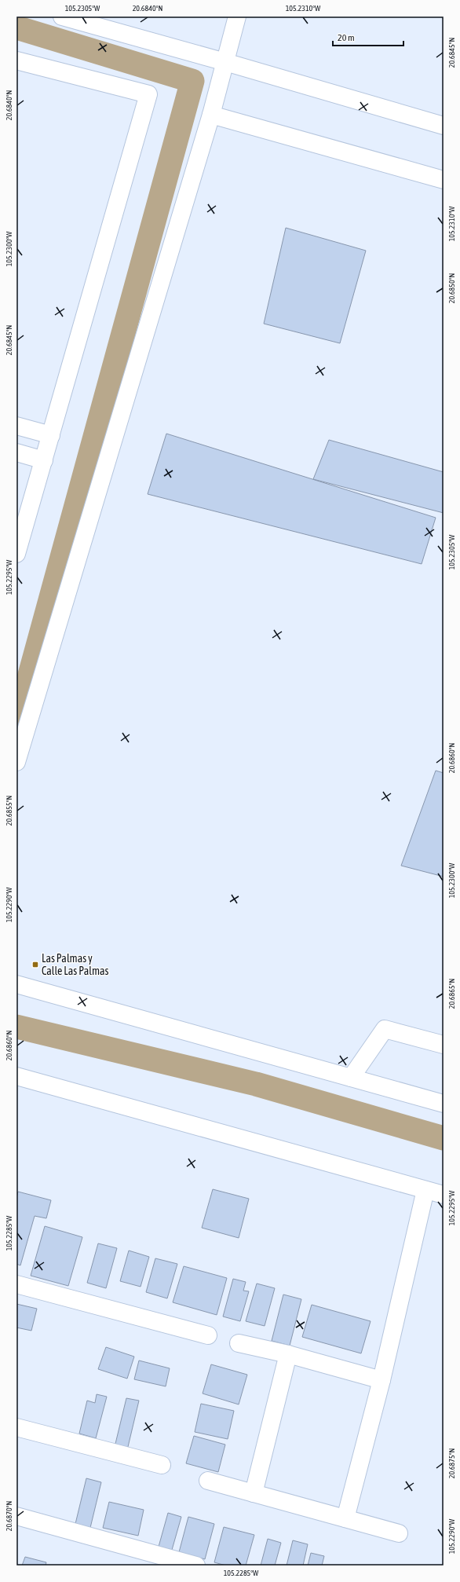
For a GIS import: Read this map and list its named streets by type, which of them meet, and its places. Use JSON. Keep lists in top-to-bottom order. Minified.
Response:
{"places":{"transit":["Las Palmas y Calle Las Palmas"]},"scale_bar":"20 m","coordinates":["105.2305°W","20.6840°N","105.2310°W","20.6845°N","105.2300°W","20.6850°N","105.2295°W","20.6860°N","20.6855°N","105.2290°W","20.6865°N","105.2285°W","20.6875°N","20.6870°N"]}
